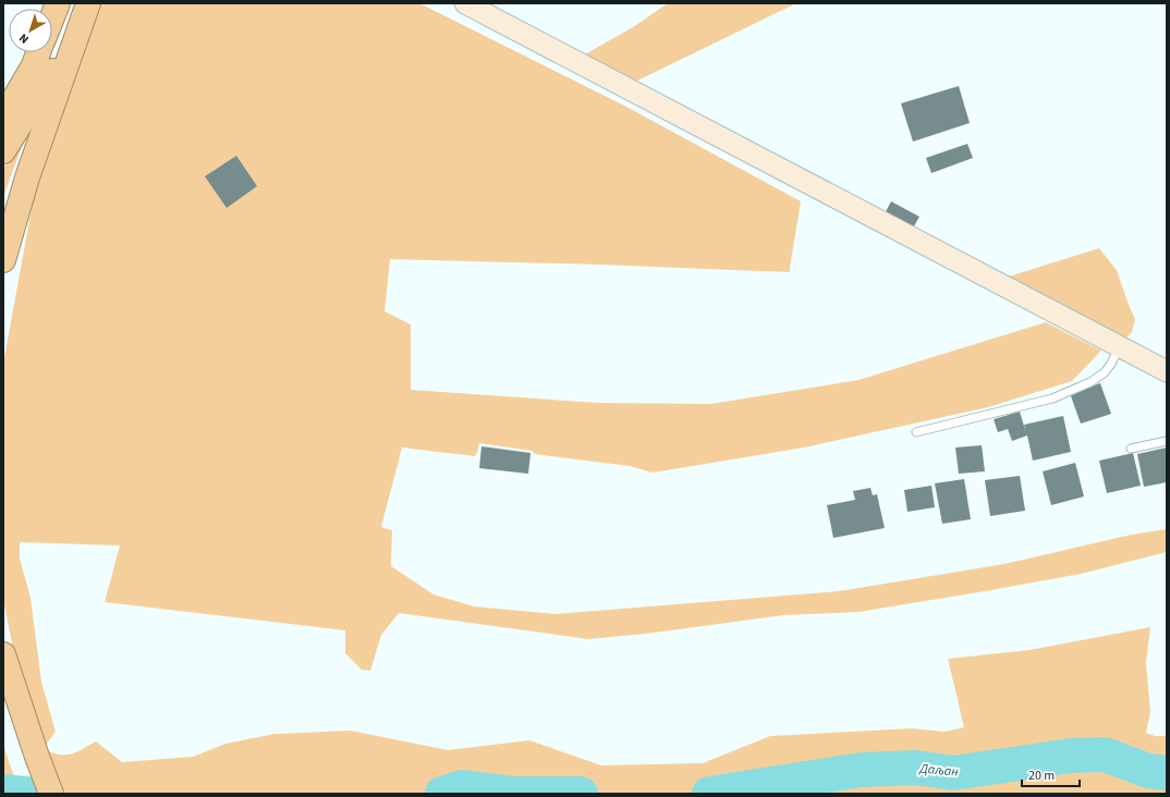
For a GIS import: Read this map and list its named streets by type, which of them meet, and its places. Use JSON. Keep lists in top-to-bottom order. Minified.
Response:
{"water":["Даљан"],"scale_bar":"20 m","north":"bottom left"}
